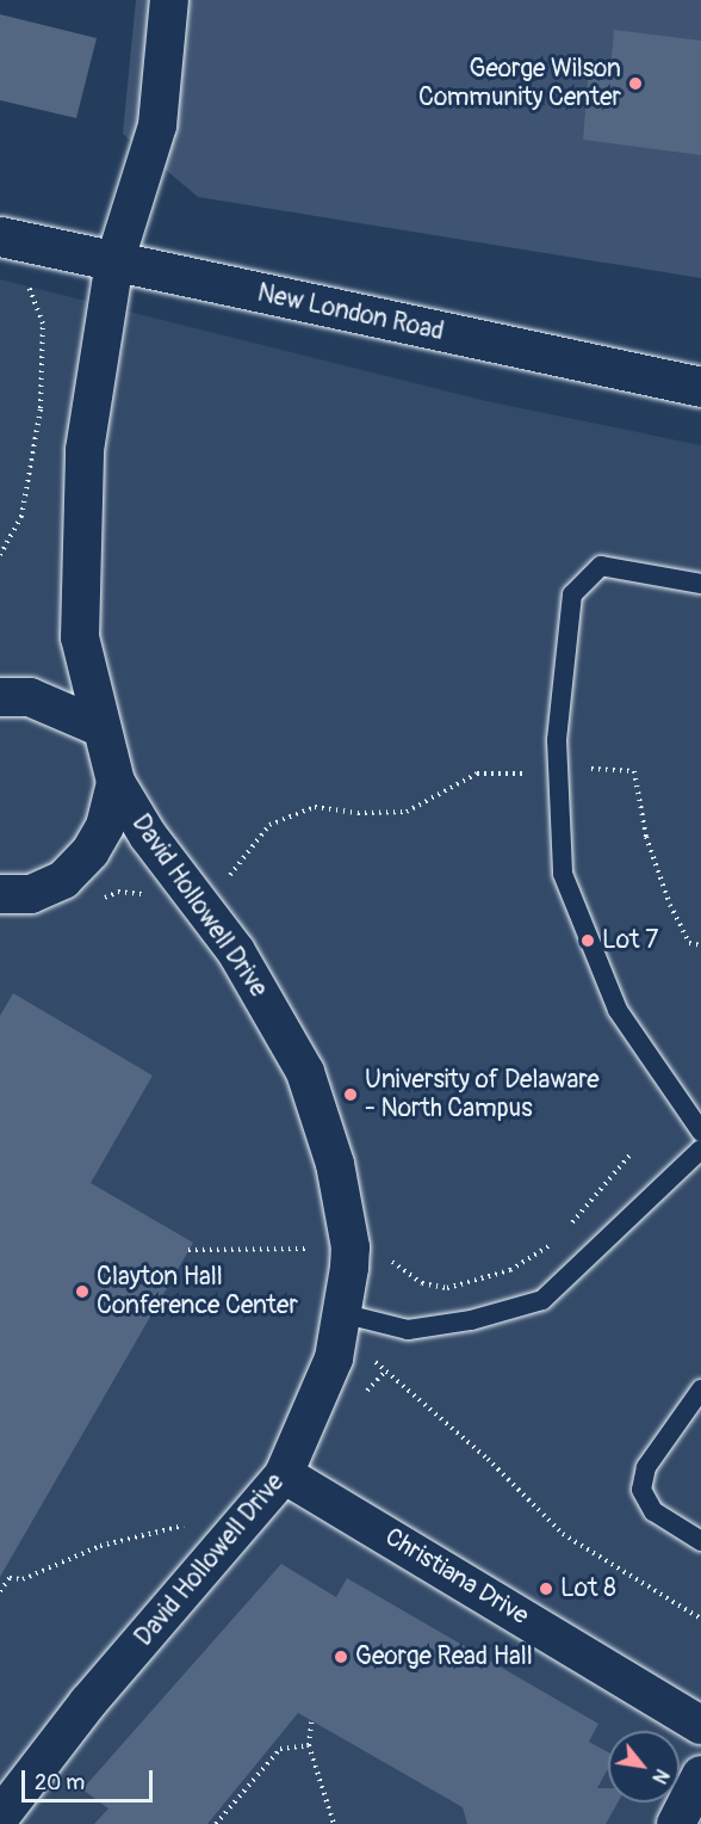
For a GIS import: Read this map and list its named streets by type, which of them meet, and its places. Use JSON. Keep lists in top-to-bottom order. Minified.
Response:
{"streets":{"main road":["New London Road"],"street":["David Hollowell Drive","Christiana Drive"]},"crossings":[["New London Road","David Hollowell Drive"],["David Hollowell Drive","Christiana Drive"]],"places":["George Wilson Community Center","Lot 7","University of Delaware - North Campus","Clayton Hall Conference Center","Lot 8","George Read Hall"],"scale_bar":"20 m","north":"bottom right"}
